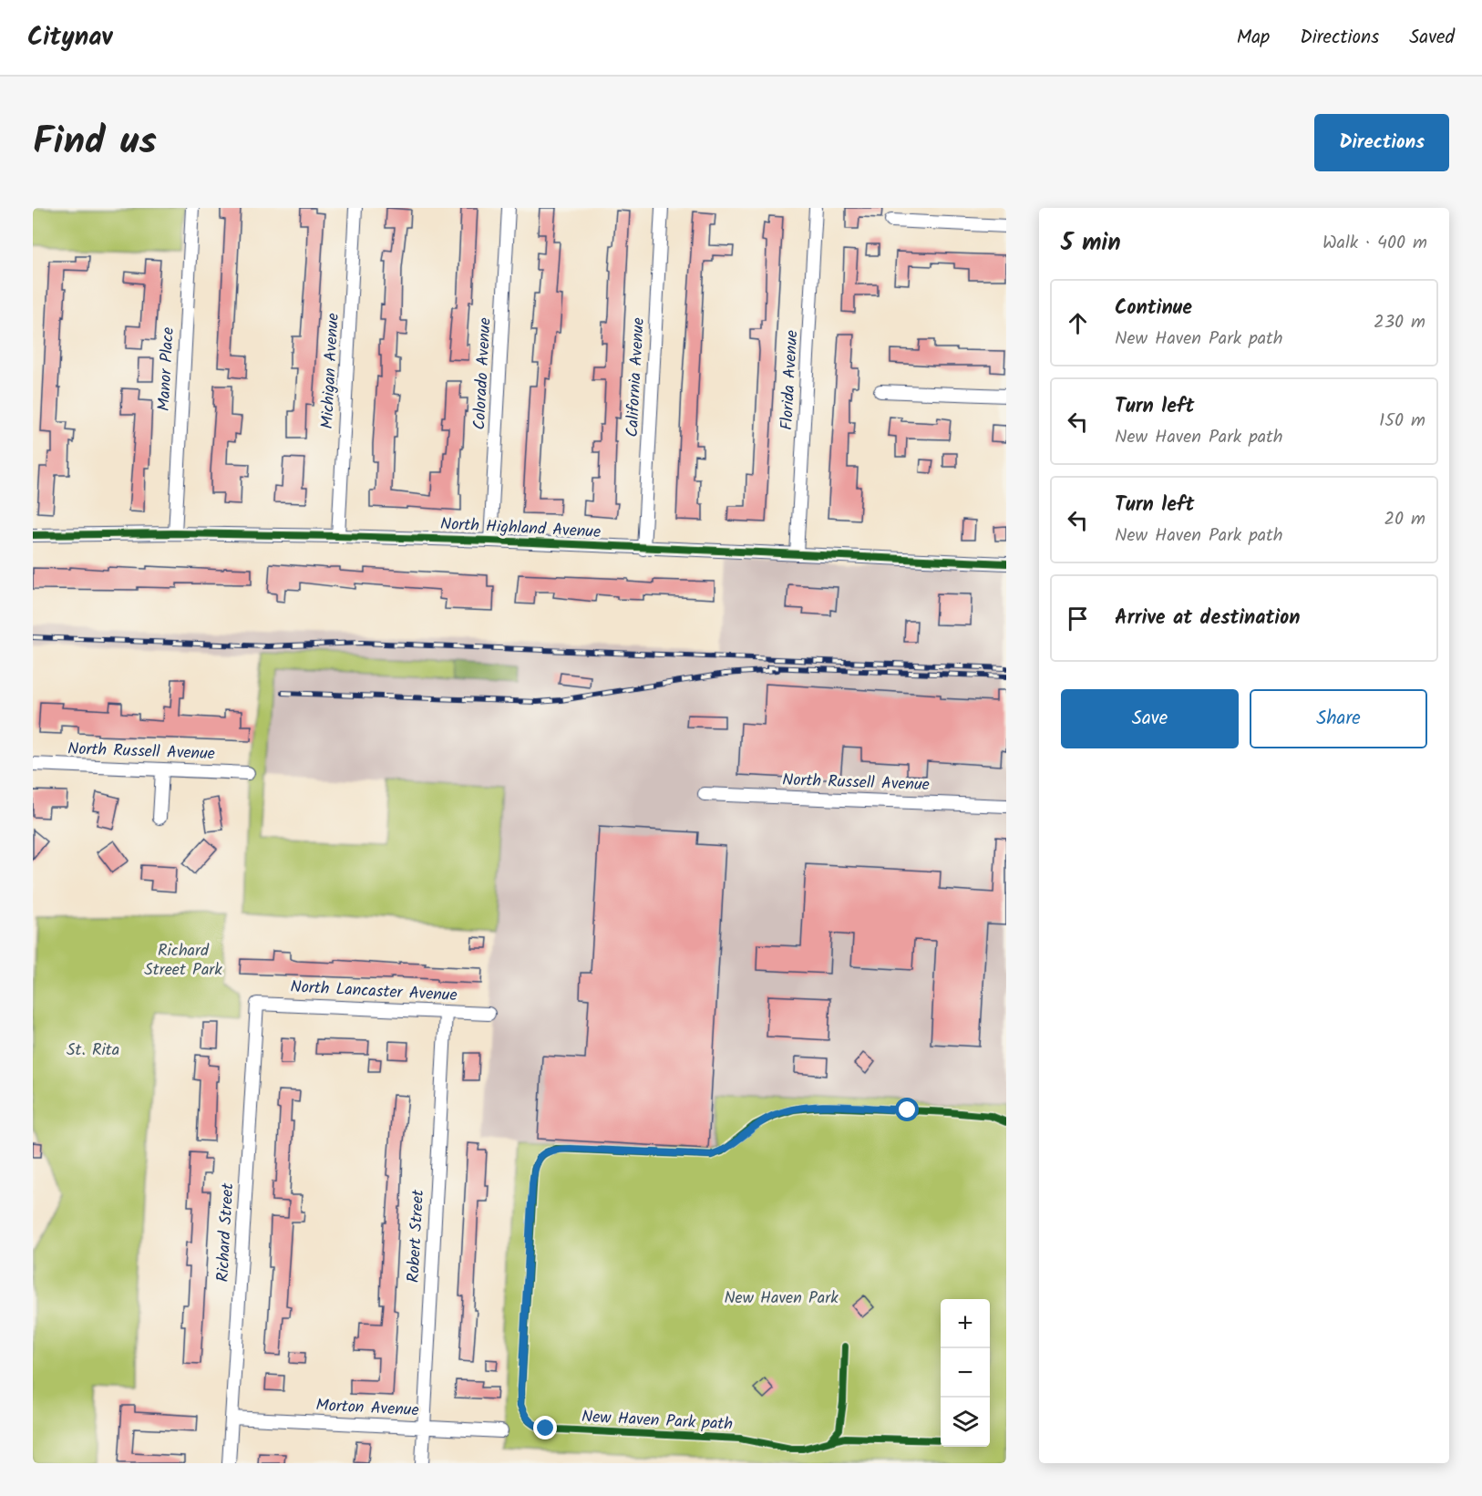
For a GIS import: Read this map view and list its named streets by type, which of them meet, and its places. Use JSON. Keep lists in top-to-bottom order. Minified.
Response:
{"streets":{"street":["Manor Place","Michigan Avenue","Colorado Avenue","California Avenue","Florida Avenue","North Highland Avenue","North Russell Avenue","North Lancaster Avenue","Richard Street","Robert Street","Morton Avenue"],"cycle path":["New Haven Park path"]},"crossings":[["Manor Place","North Highland Avenue"],["Michigan Avenue","North Highland Avenue"],["Colorado Avenue","North Highland Avenue"],["California Avenue","North Highland Avenue"],["Florida Avenue","North Highland Avenue"],["North Lancaster Avenue","Richard Street"],["North Lancaster Avenue","Robert Street"],["Richard Street","Morton Avenue"],["Robert Street","Morton Avenue"]],"parks":["Richard Street Park","St. Rita","New Haven Park"],"page":{"header":"Citynav","nav":["Map","Directions","Saved"],"title":"Find us","buttons":["Directions",["Save","Share"]],"heading":["5 min","Walk · 400 m"],"list":[["Continue","New Haven Park path","230 m"],["Turn left","New Haven Park path","150 m"],["Turn left","New Haven Park path","20 m"],"Arrive at destination"],"map_buttons":["+","−"]}}
